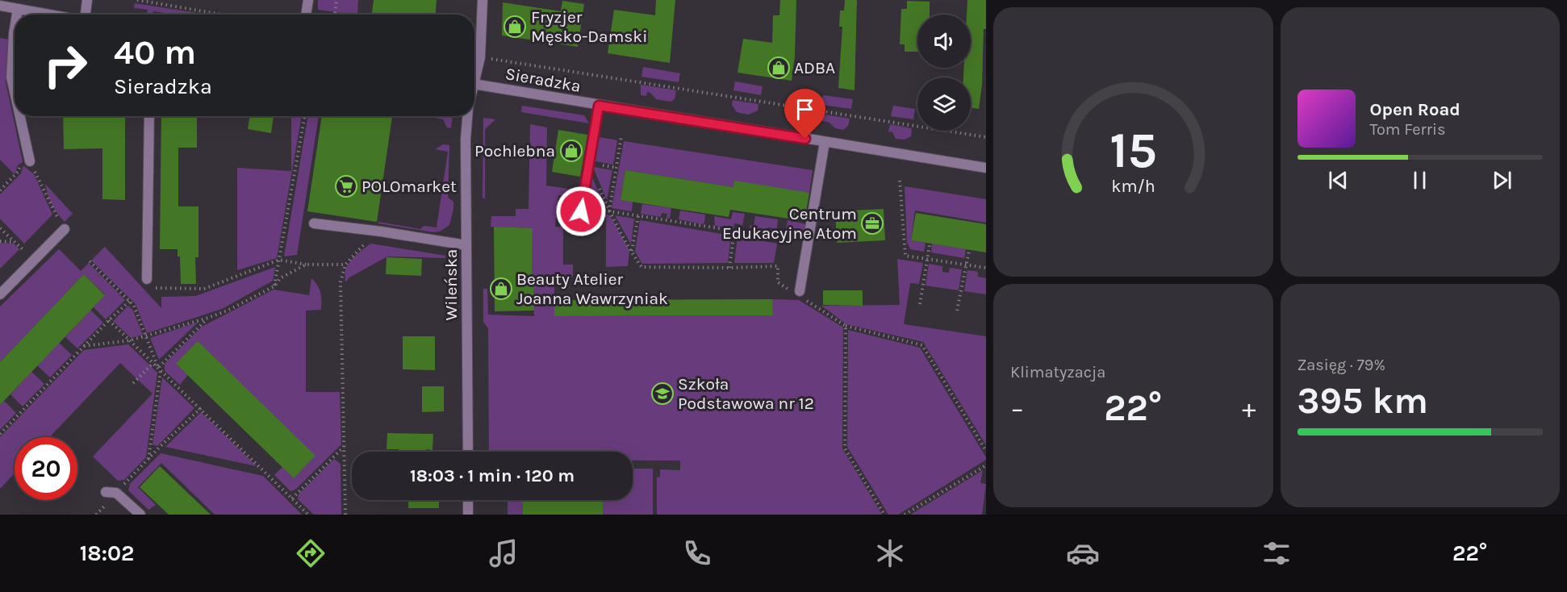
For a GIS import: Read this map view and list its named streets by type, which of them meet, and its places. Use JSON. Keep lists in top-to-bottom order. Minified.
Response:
{"streets":{"street":["Sieradzka","Wileńska"]},"places":{"shop":["Fryzjer Męsko-Damski","ADBA","Pochlebna","Beauty Atelier Joanna Wawrzyniak"],"supermarket":["POLOmarket"],"office":["Centrum Edukacyjne Atom"],"school or university":["Szkoła Podstawowa nr 12"]},"page":{"turn":["40 m","Sieradzka"],"song":["Open Road","Tom Ferris"],"tile":["Klimatyzacja",["Zasięg · 79%","395 km"]],"heat":["−","22°","+"],"limit":"20","trip":"18:03 · 1 min · 120 m","tabs":["18:02","22°"],"gauge":["15","km/h"]}}
